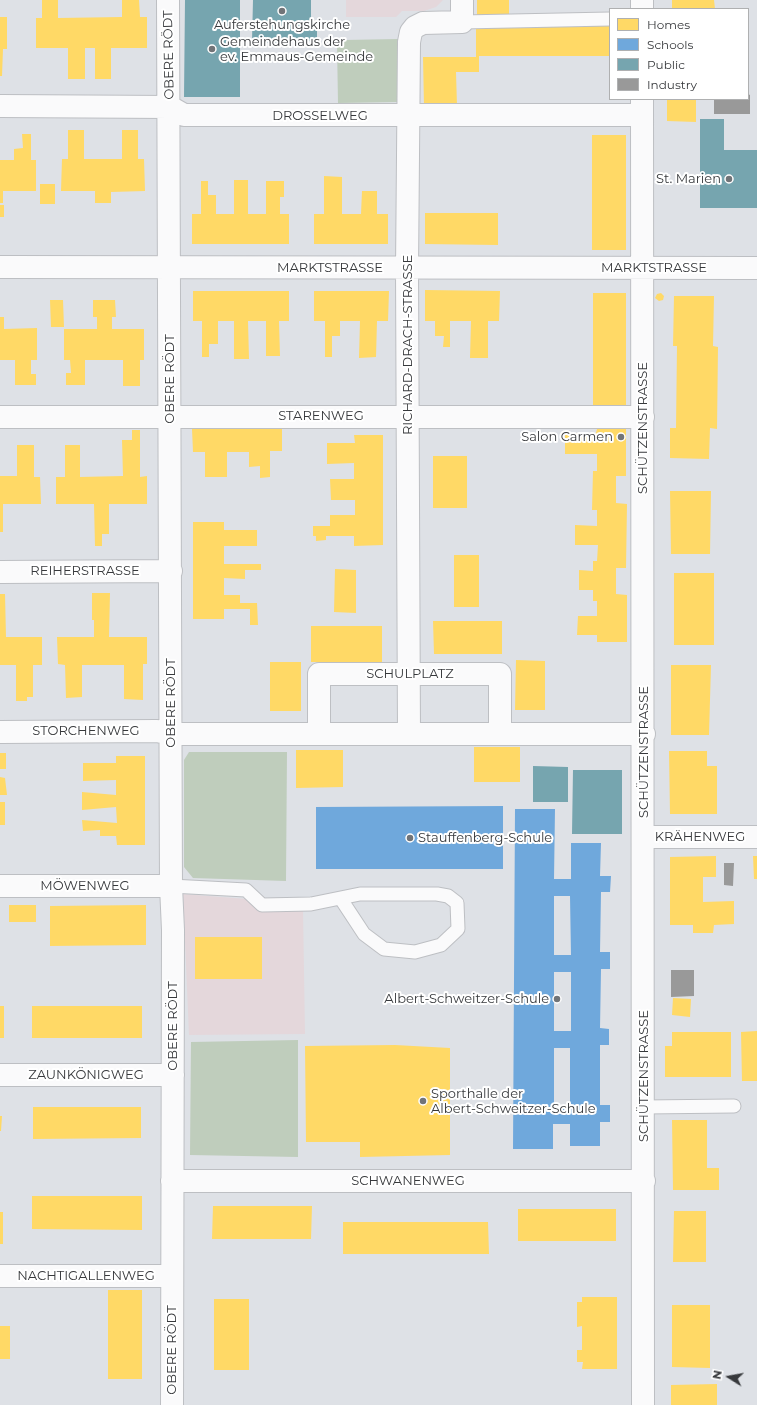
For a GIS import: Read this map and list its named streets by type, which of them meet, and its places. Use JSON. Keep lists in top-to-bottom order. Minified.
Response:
{"streets":{"street":["OBERE RÖDT","DROSSELWEG","MARKTSTRASSE","RICHARD-DRACH-STRASSE","STARENWEG","SCHÜTZENSTRASSE","REIHERSTRASSE","SCHULPLATZ","STORCHENWEG","KRÄHENWEG","MÖWENWEG","ZAUNKÖNIGWEG","SCHWANENWEG","NACHTIGALLENWEG"]},"crossings":[["OBERE RÖDT","DROSSELWEG"],["OBERE RÖDT","MARKTSTRASSE"],["OBERE RÖDT","STARENWEG"],["OBERE RÖDT","REIHERSTRASSE"],["OBERE RÖDT","STORCHENWEG"],["OBERE RÖDT","MÖWENWEG"],["OBERE RÖDT","ZAUNKÖNIGWEG"],["OBERE RÖDT","SCHWANENWEG"],["OBERE RÖDT","NACHTIGALLENWEG"],["DROSSELWEG","RICHARD-DRACH-STRASSE"],["DROSSELWEG","SCHÜTZENSTRASSE"],["MARKTSTRASSE","RICHARD-DRACH-STRASSE"],["MARKTSTRASSE","SCHÜTZENSTRASSE"],["RICHARD-DRACH-STRASSE","STARENWEG"],["RICHARD-DRACH-STRASSE","SCHULPLATZ"],["STARENWEG","SCHÜTZENSTRASSE"],["SCHÜTZENSTRASSE","KRÄHENWEG"],["SCHÜTZENSTRASSE","SCHWANENWEG"]],"places":["Auferstehungskirche","Gemeindehaus der ev. Emmaus-Gemeinde","St. Marien","Salon Carmen","Stauffenberg-Schule","Albert-Schweitzer-Schule","Sporthalle der Albert-Schweitzer-Schule"],"legend":["Homes","Schools","Public","Industry"],"north":"left"}
